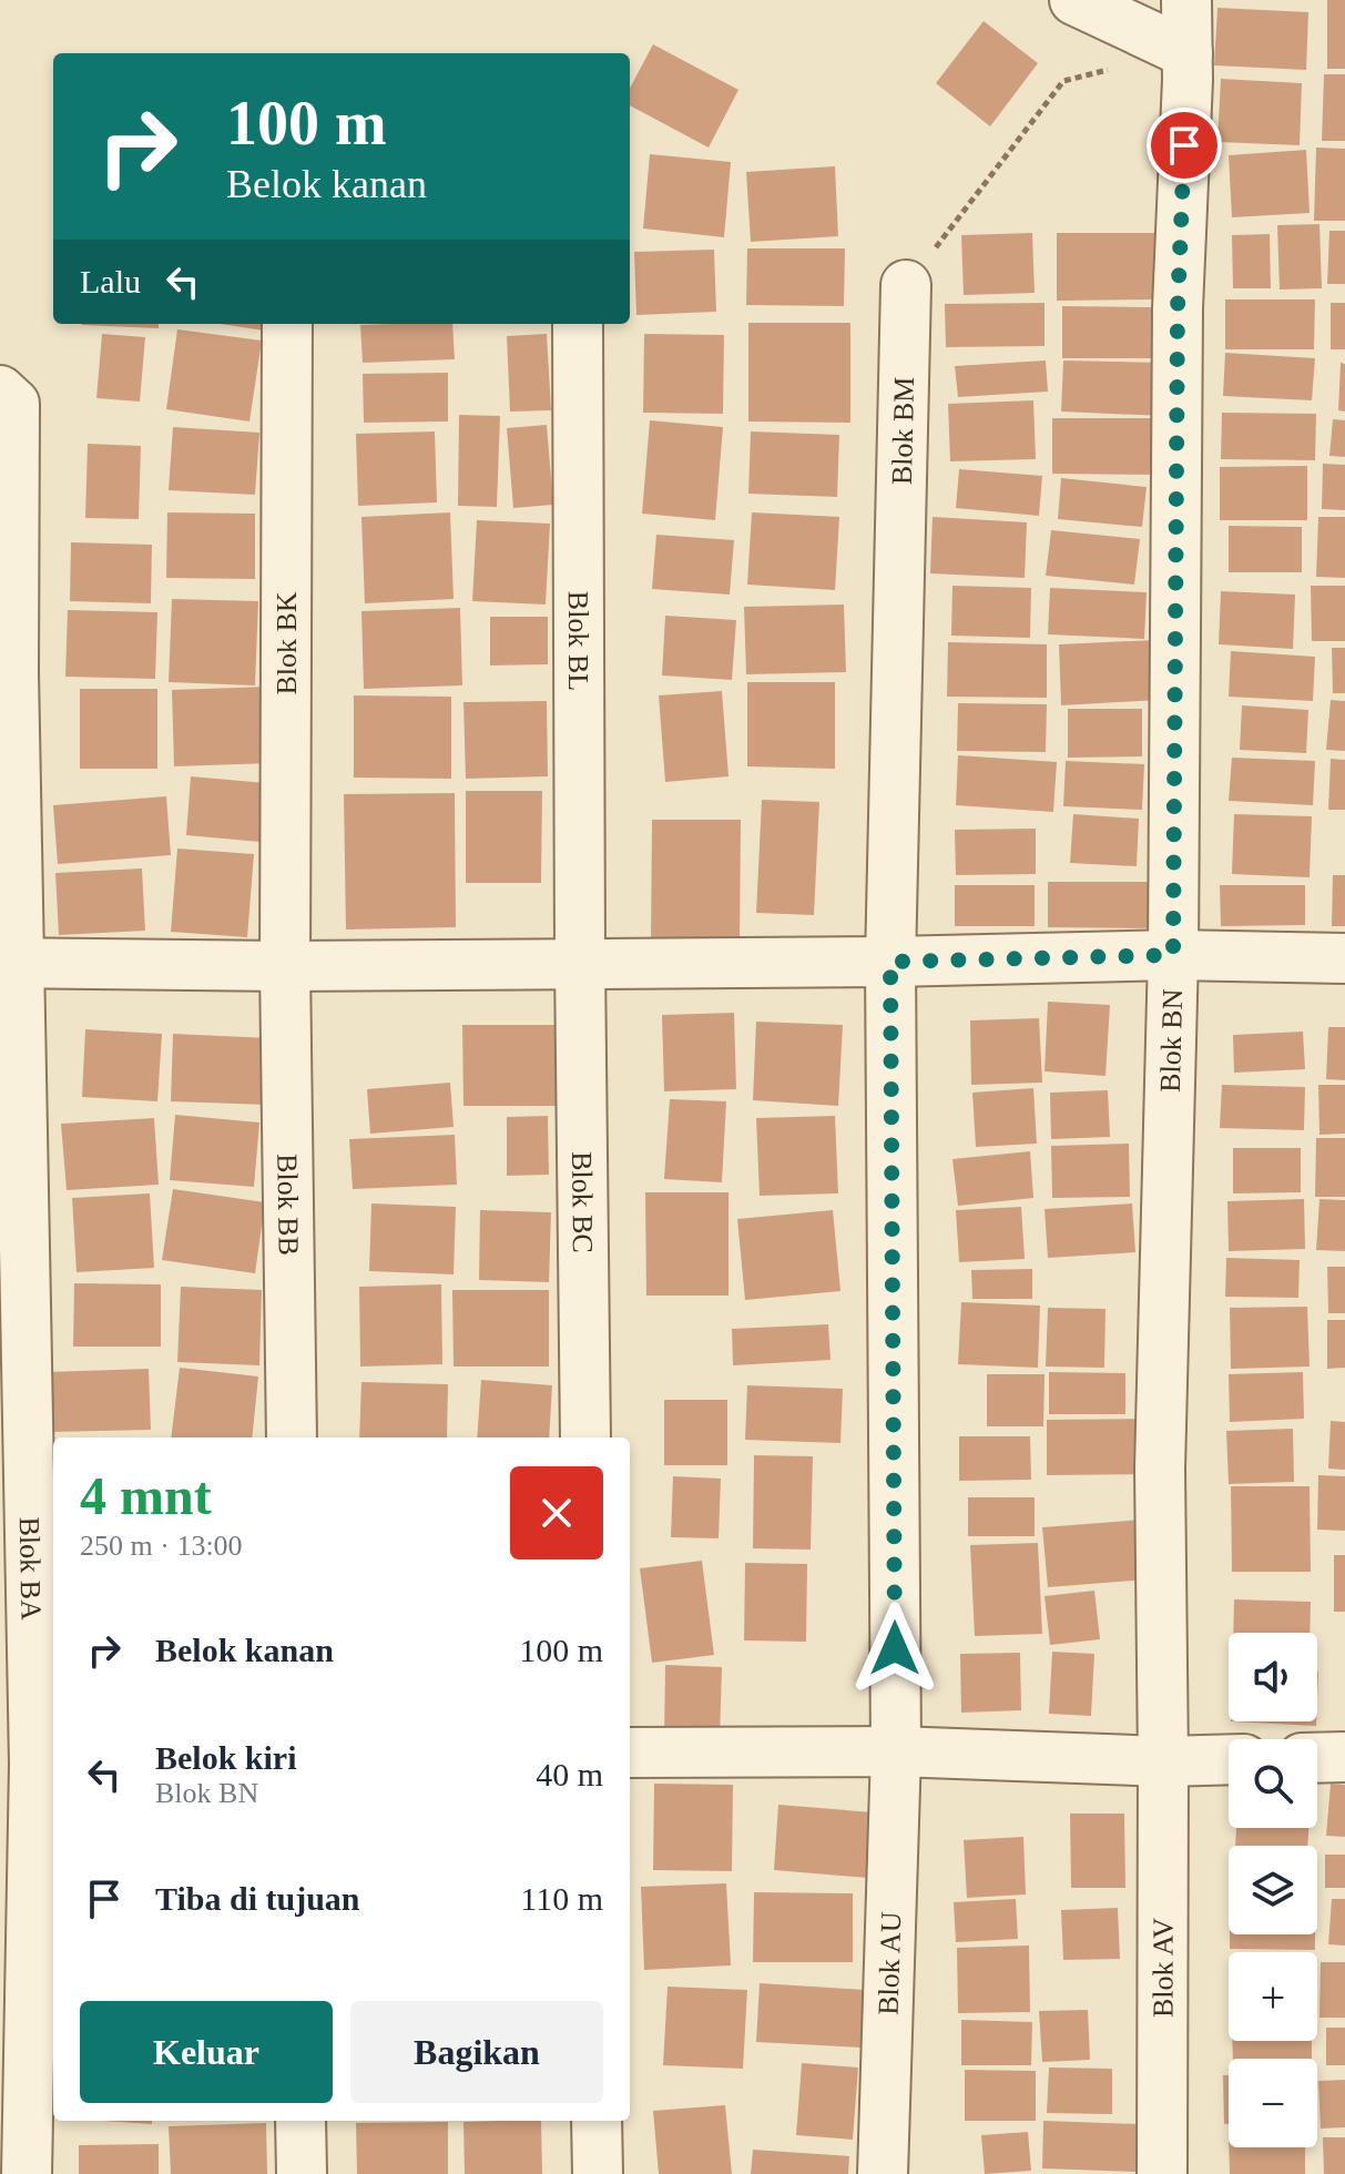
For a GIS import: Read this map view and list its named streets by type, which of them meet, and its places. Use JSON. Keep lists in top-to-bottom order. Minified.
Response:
{"streets":{"street":["Blok BM","Blok BL","Blok BK","Blok BN","Blok BC","Blok BB","Blok BA","Blok AU","Blok AV"]},"crossings":[["Blok BM","Blok AU"],["Blok BL","Blok BC"],["Blok BK","Blok BB"],["Blok BN","Blok AV"]],"page":{"turn":["100 m","Belok kanan"],"then":"Lalu","heading":["4 mnt","250 m · 13:00"],"list":[{"name":"Belok kanan","value":"100 m"},{"name":"Belok kiri","note":"Blok BN","value":"40 m"},{"name":"Tiba di tujuan","value":"110 m"}],"map_buttons":["+","−"],"buttons":["Keluar","Bagikan"]}}
